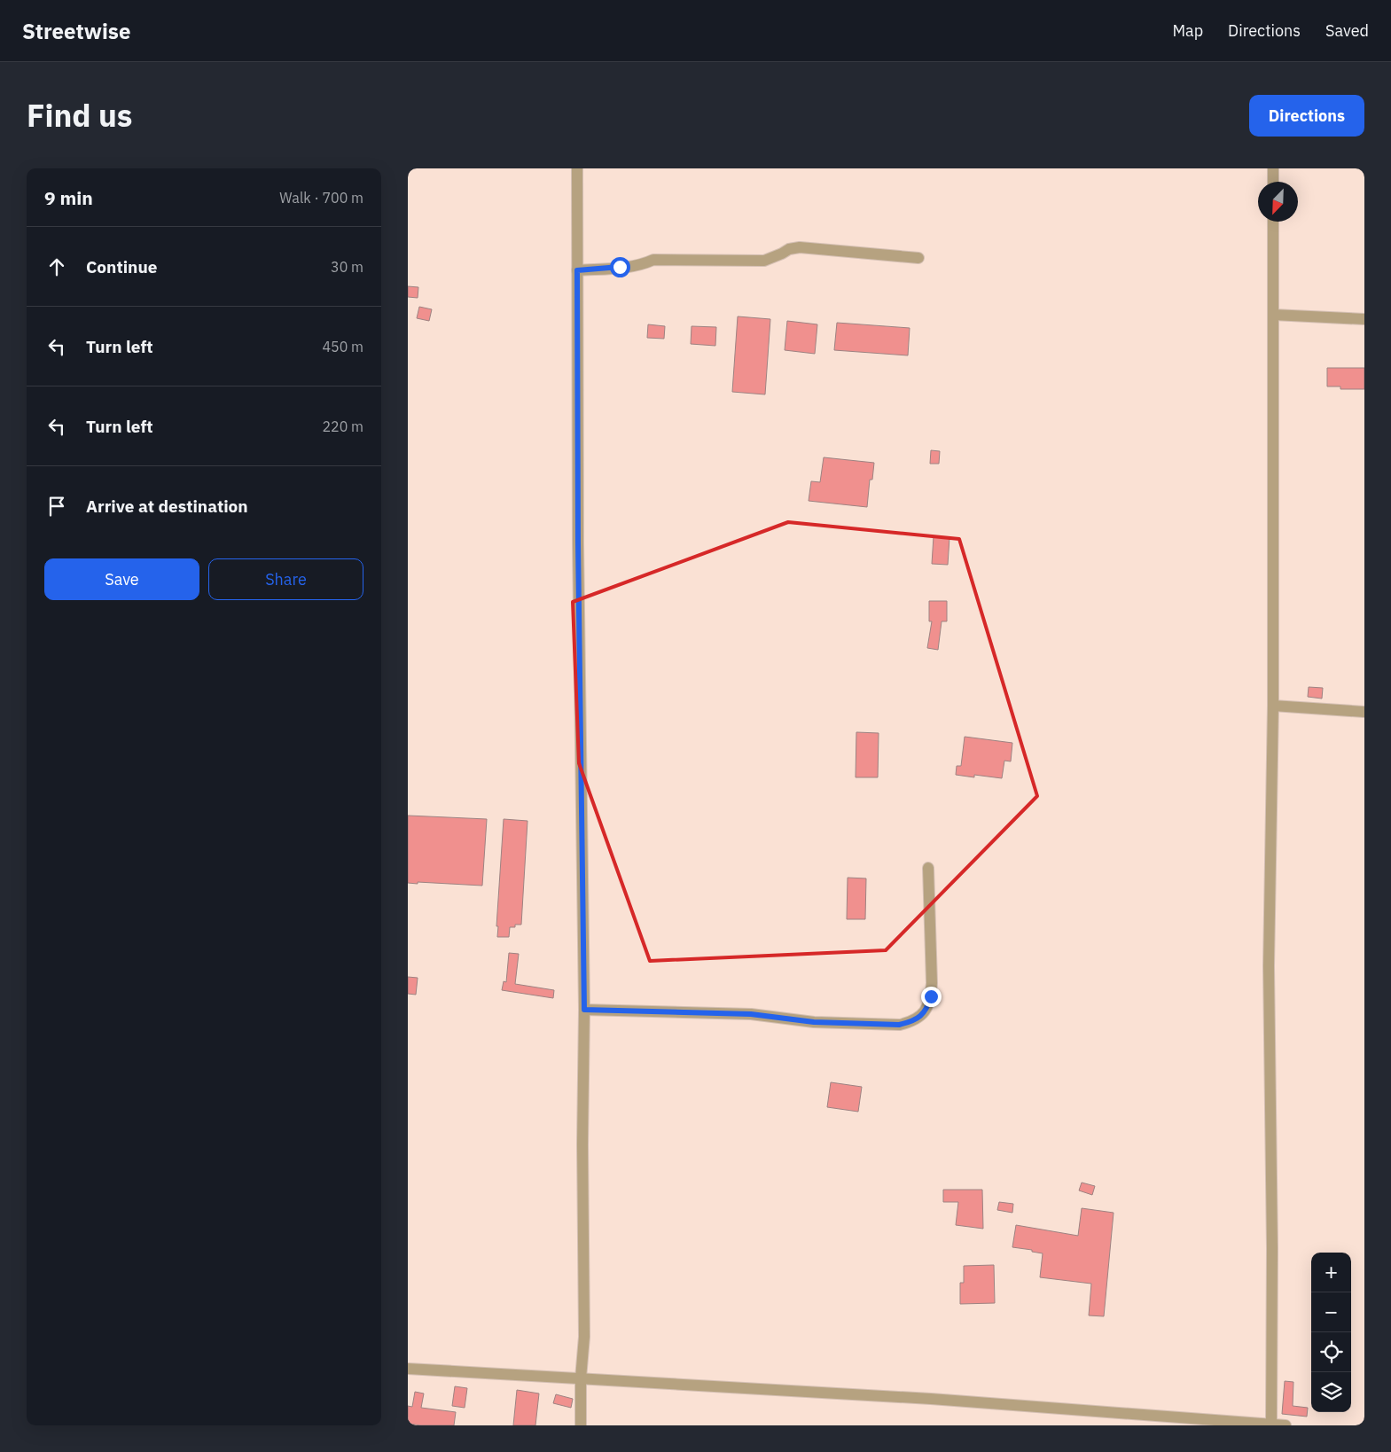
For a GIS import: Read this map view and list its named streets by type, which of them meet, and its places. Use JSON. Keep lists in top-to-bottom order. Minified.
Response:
{"north":"bottom left","page":{"header":"Streetwise","nav":["Map","Directions","Saved"],"title":"Find us","buttons":["Directions",["Save","Share"]],"heading":["9 min","Walk · 700 m"],"list":[["Continue","30 m"],["Turn left","450 m"],["Turn left","220 m"],"Arrive at destination"],"map_buttons":["+","−"]}}
